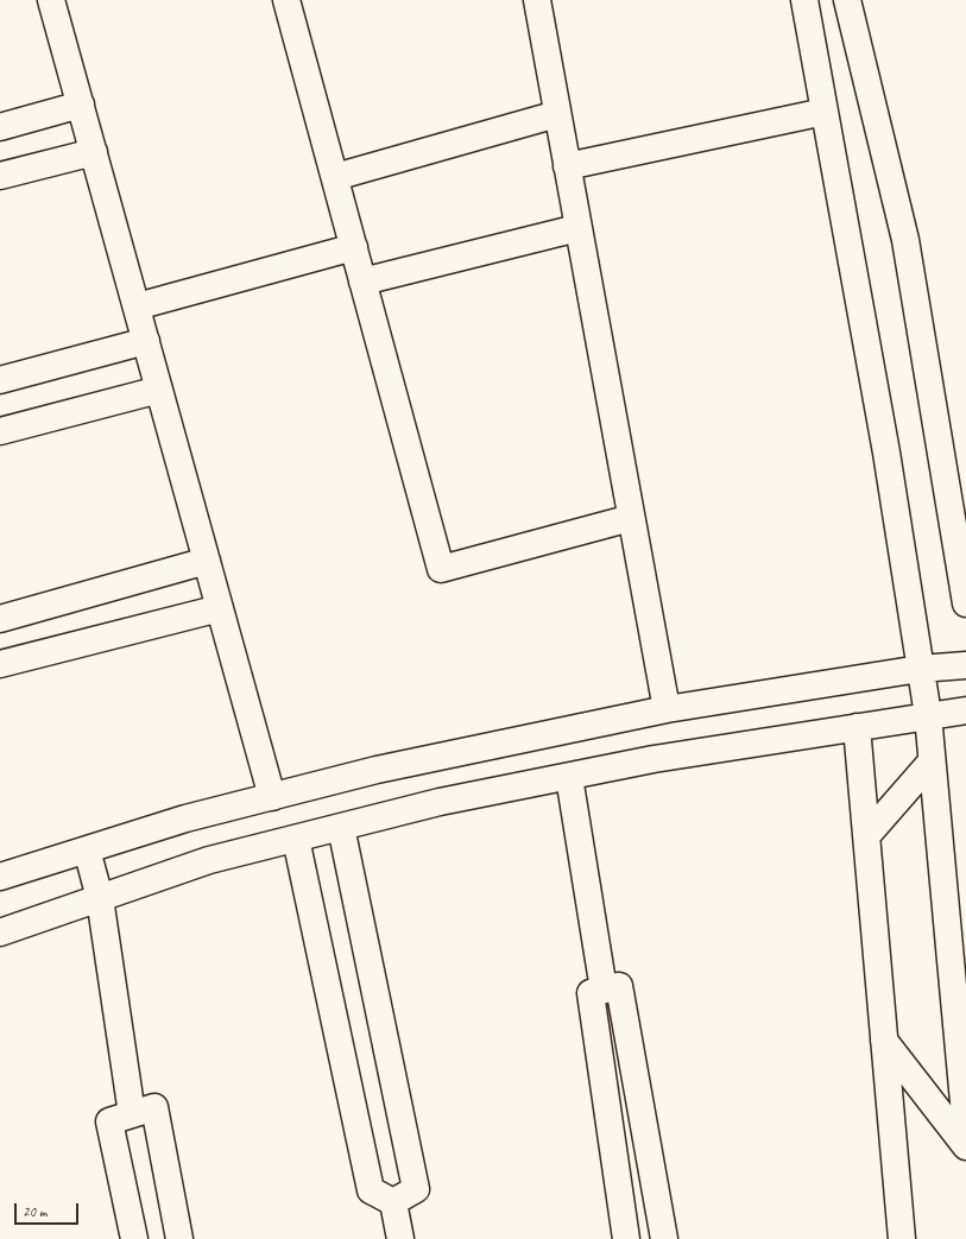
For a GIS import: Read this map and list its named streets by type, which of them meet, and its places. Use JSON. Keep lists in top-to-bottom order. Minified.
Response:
{"scale_bar":"20 m"}
